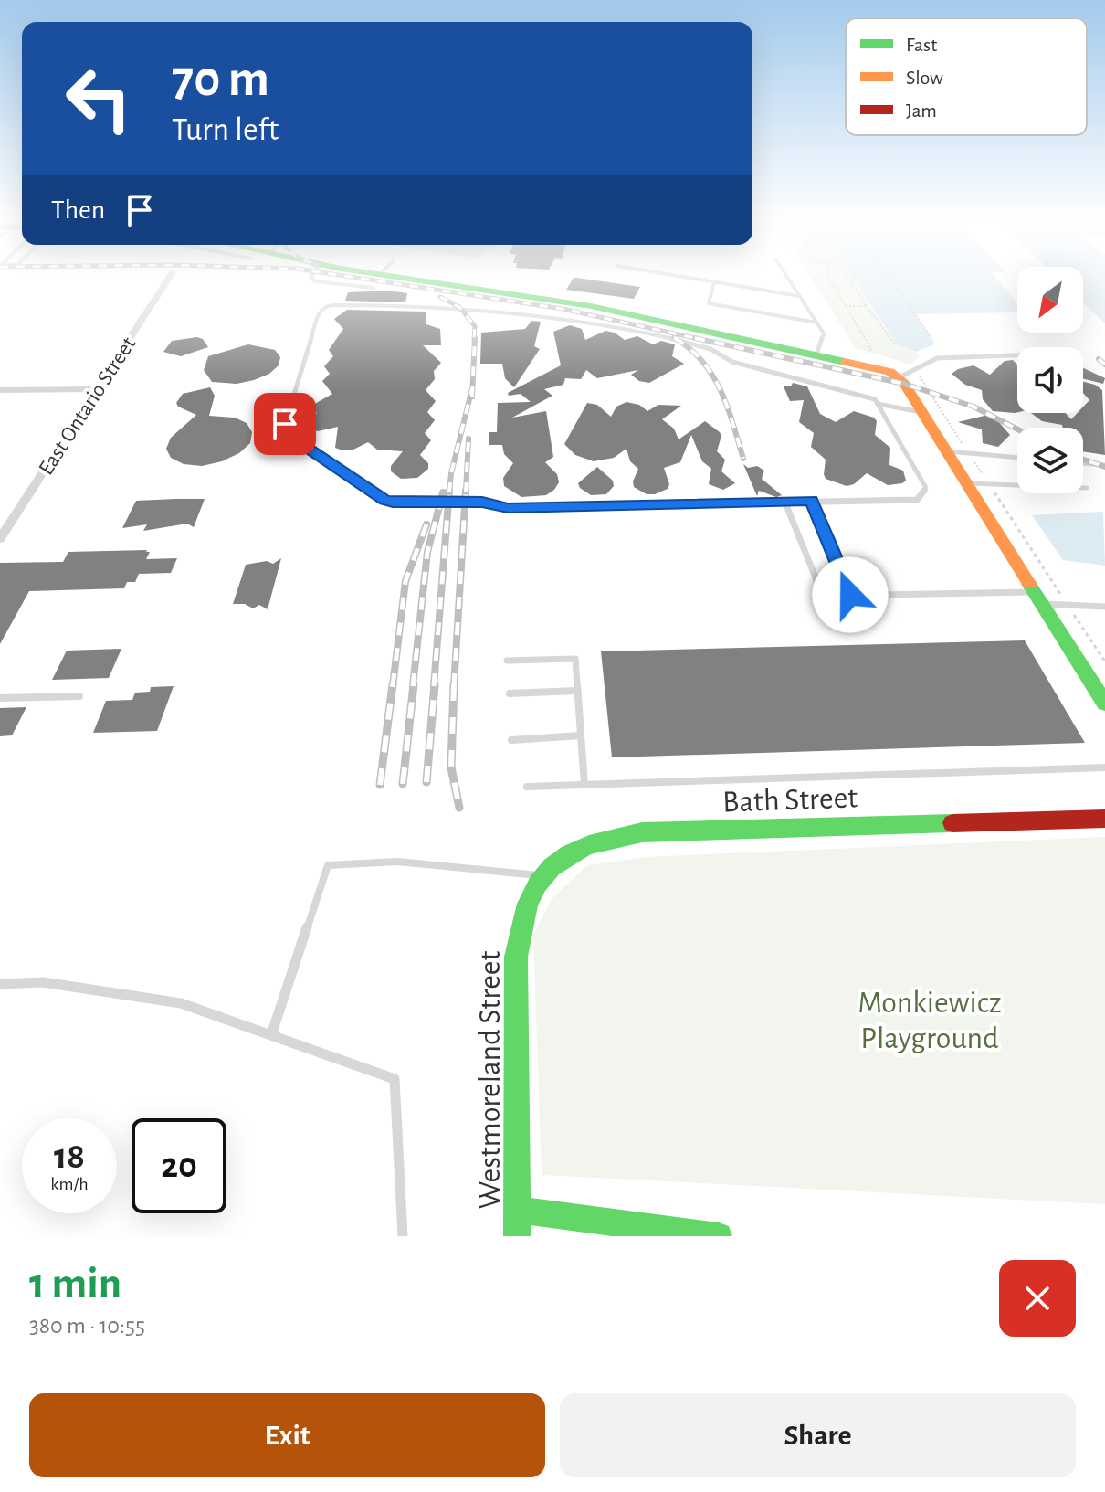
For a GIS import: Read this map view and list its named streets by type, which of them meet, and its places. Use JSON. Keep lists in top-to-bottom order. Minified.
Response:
{"streets":{"main road":["Bath Street","Westmoreland Street"],"street":["East Ontario Street"]},"crossings":[["Bath Street","Westmoreland Street"]],"parks":["Monkiewicz Playground"],"legend":["Fast","Slow","Jam"],"north":"bottom left","page":{"turn":["70 m","Turn left"],"then":"Then","speed":"18 km/h","limit":"20","heading":["1 min","380 m · 10:55"],"buttons":["Exit","Share"]}}
